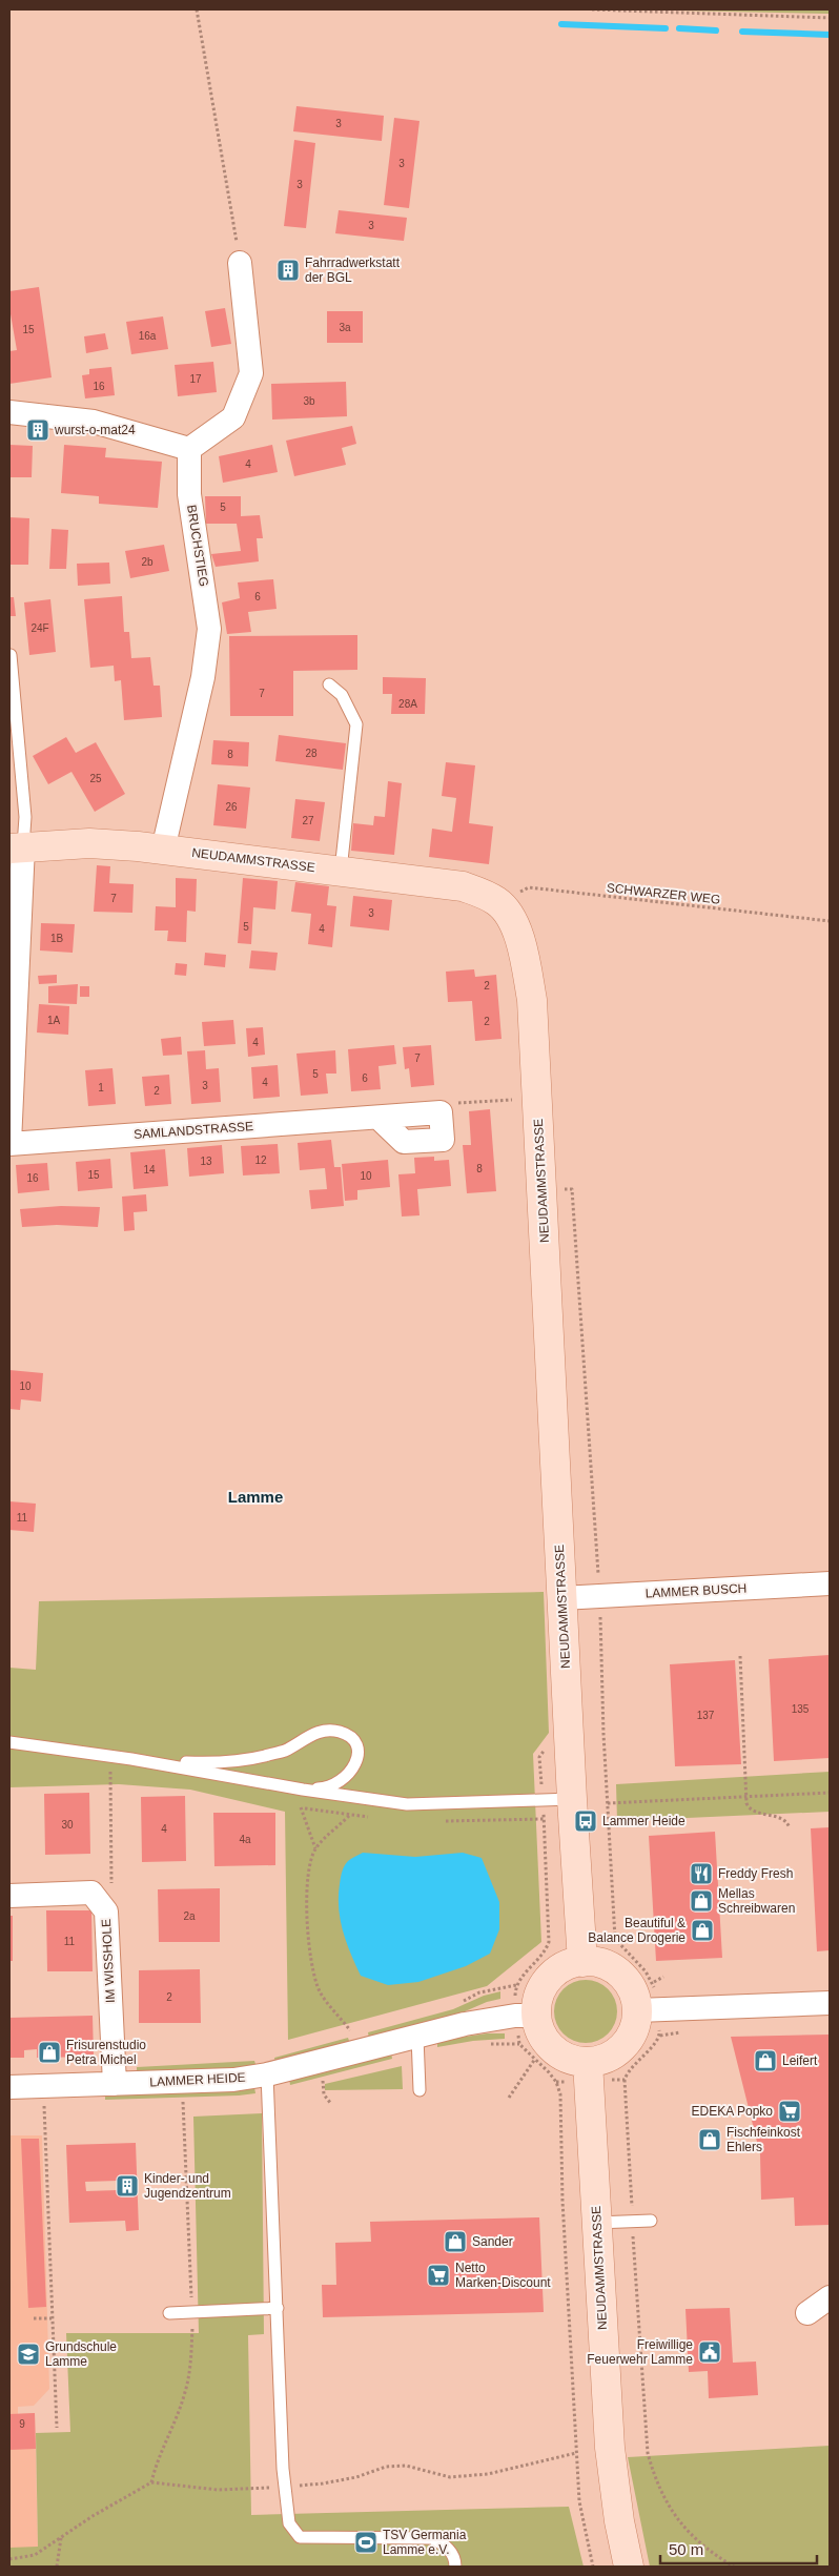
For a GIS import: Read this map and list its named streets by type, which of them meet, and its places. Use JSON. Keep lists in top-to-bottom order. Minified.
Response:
{"streets":{"main road":["NEUDAMMSTRASSE"],"street":["BRUCHSTIEG","SAMLANDSTRASSE","LAMMER BUSCH","IM WISSHOLE","LAMMER HEIDE"],"path":["SCHWARZER WEG"]},"crossings":[["BRUCHSTIEG","NEUDAMMSTRASSE"],["NEUDAMMSTRASSE","SCHWARZER WEG"],["NEUDAMMSTRASSE","SAMLANDSTRASSE"],["NEUDAMMSTRASSE","LAMMER BUSCH"],["NEUDAMMSTRASSE","LAMMER HEIDE"],["IM WISSHOLE","LAMMER HEIDE"]],"districts":["Lamme"],"places":{"building":["Fahrradwerkstatt der BGL","wurst-o-mat24","Kinder- und Jugendzentrum"],"bus stop":["Lammer Heide"],"restaurant":["Freddy Fresh"],"shop":["Mellas Schreibwaren","Beautiful & Balance Drogerie","Frisurenstudio Petra Michel","Leifert","Fischfeinkost Ehlers","Sander"],"supermarket":["EDEKA Popko","Netto Marken-Discount"],"public building":["Freiwillige Feuerwehr Lamme"],"school or university":["Grundschule Lamme"],"sports":["TSV Germania Lamme e.V."]},"house_numbers":["3","3","3","3","3a","15","16a","17","16","3b","4","5","2b","6","24F","7","28A","28","8","25","26","27","7","3","5","4","1B","2","1A","2","4","7","5","6","4","3","1","2","12","13","8","14","15","10","16","10","11","135","137","30","4","4a","2a","11","2","9"],"scale_bar":"50 m"}
